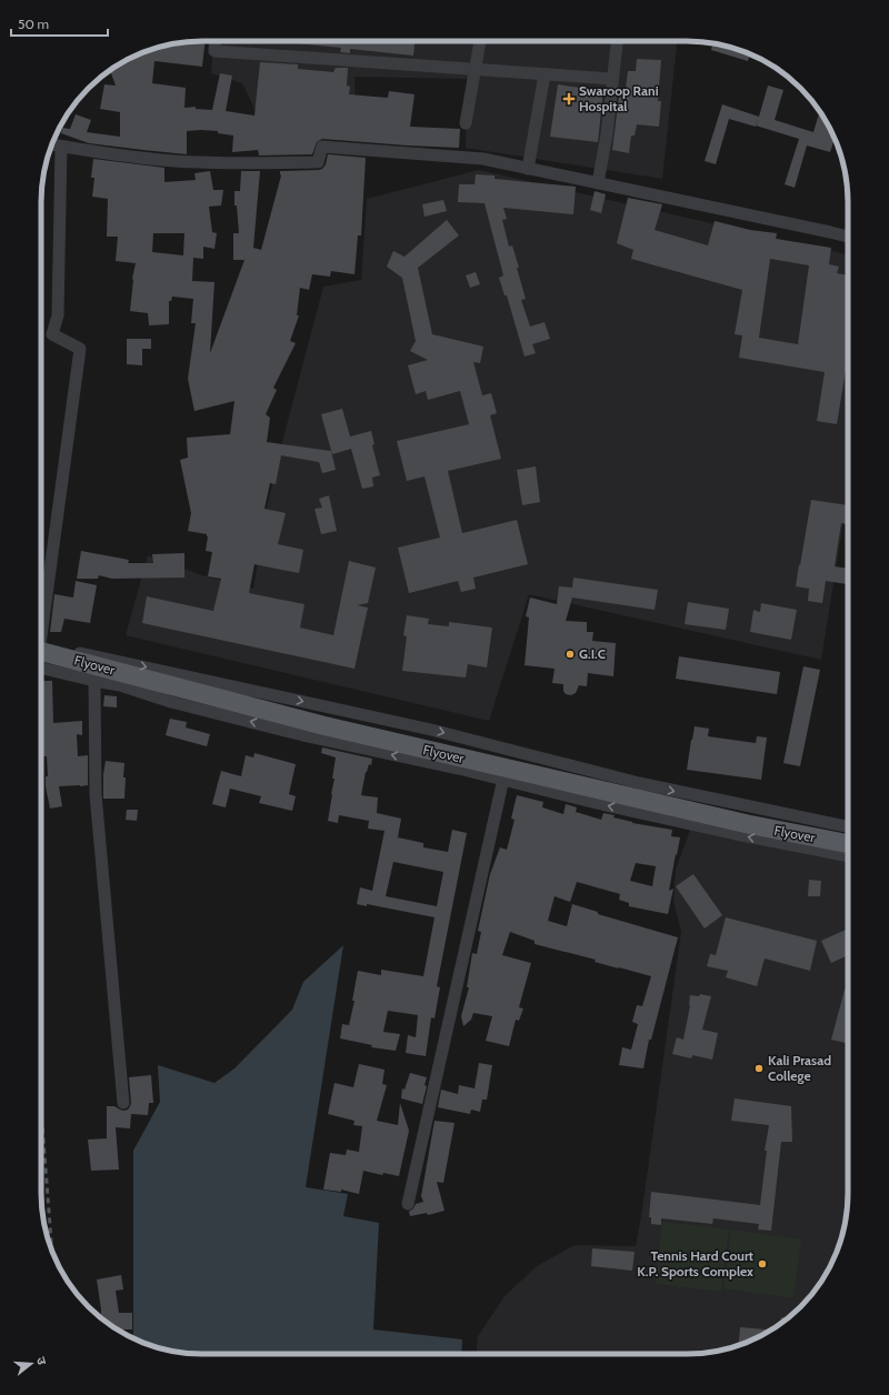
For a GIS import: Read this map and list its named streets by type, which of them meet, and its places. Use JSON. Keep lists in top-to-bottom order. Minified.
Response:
{"streets":{"main road":["Flyover"]},"places":{"health":["Swaroop Rani Hospital"],"other":["G.I.C","Kali Prasad College","Tennis Hard Court K.P. Sports Complex"]},"scale_bar":"50 m","north":"right"}
